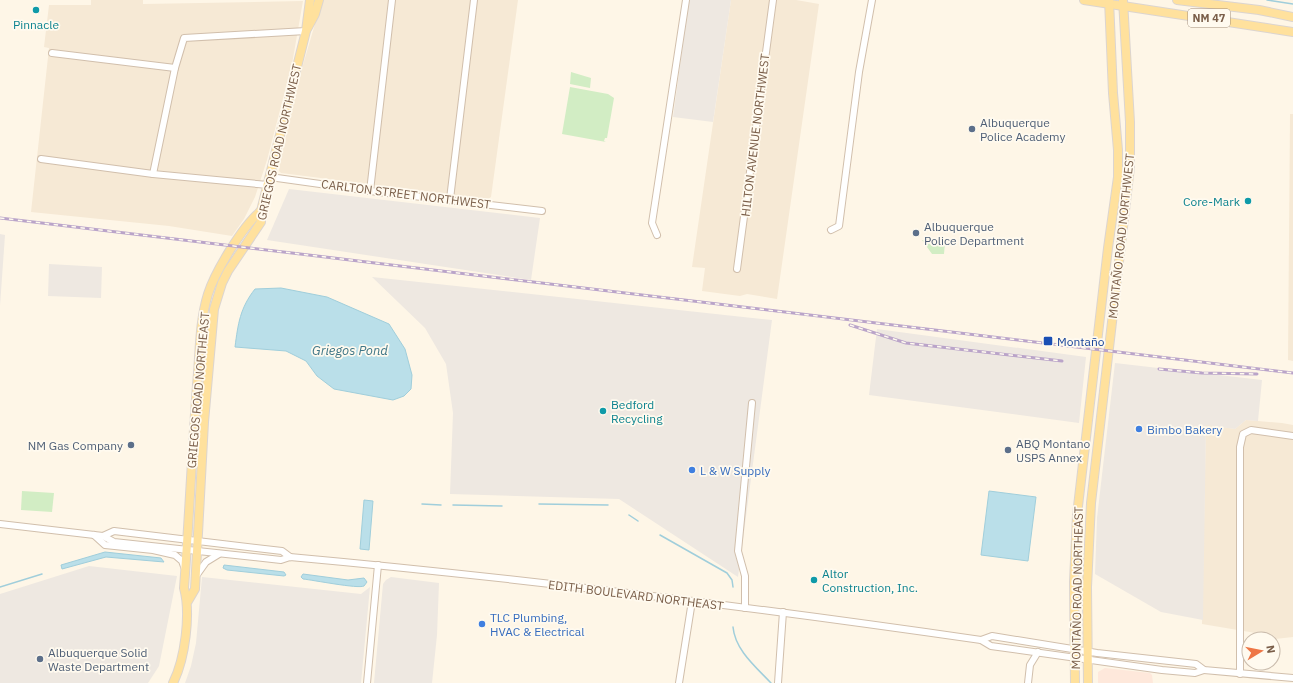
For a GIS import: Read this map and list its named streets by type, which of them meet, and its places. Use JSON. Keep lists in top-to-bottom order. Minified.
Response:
{"streets":{"main road":["NM 47","GRIEGOS ROAD NORTHWEST","MONTAÑO ROAD NORTHWEST","GRIEGOS ROAD NORTHEAST","MONTAÑO ROAD NORTHEAST"],"street":["HILTON AVENUE NORTHWEST","CARLTON STREET NORTHWEST","EDITH BOULEVARD NORTHEAST"]},"crossings":[["NM 47","MONTAÑO ROAD NORTHWEST"],["GRIEGOS ROAD NORTHWEST","CARLTON STREET NORTHWEST"],["GRIEGOS ROAD NORTHWEST","GRIEGOS ROAD NORTHEAST"],["MONTAÑO ROAD NORTHWEST","MONTAÑO ROAD NORTHEAST"],["GRIEGOS ROAD NORTHEAST","EDITH BOULEVARD NORTHEAST"],["MONTAÑO ROAD NORTHEAST","EDITH BOULEVARD NORTHEAST"]],"water":["Griegos Pond"],"places":{"other":["Pinnacle","Albuquerque Police Academy","Core-Mark","Albuquerque Police Department","Bedford Recycling","Bimbo Bakery","NM Gas Company","ABQ Montano USPS Annex","L & W Supply","Altor Construction, Inc.","TLC Plumbing, HVAC & Electrical","Albuquerque Solid Waste Department"],"transit":["Montaño"]},"north":"right"}
